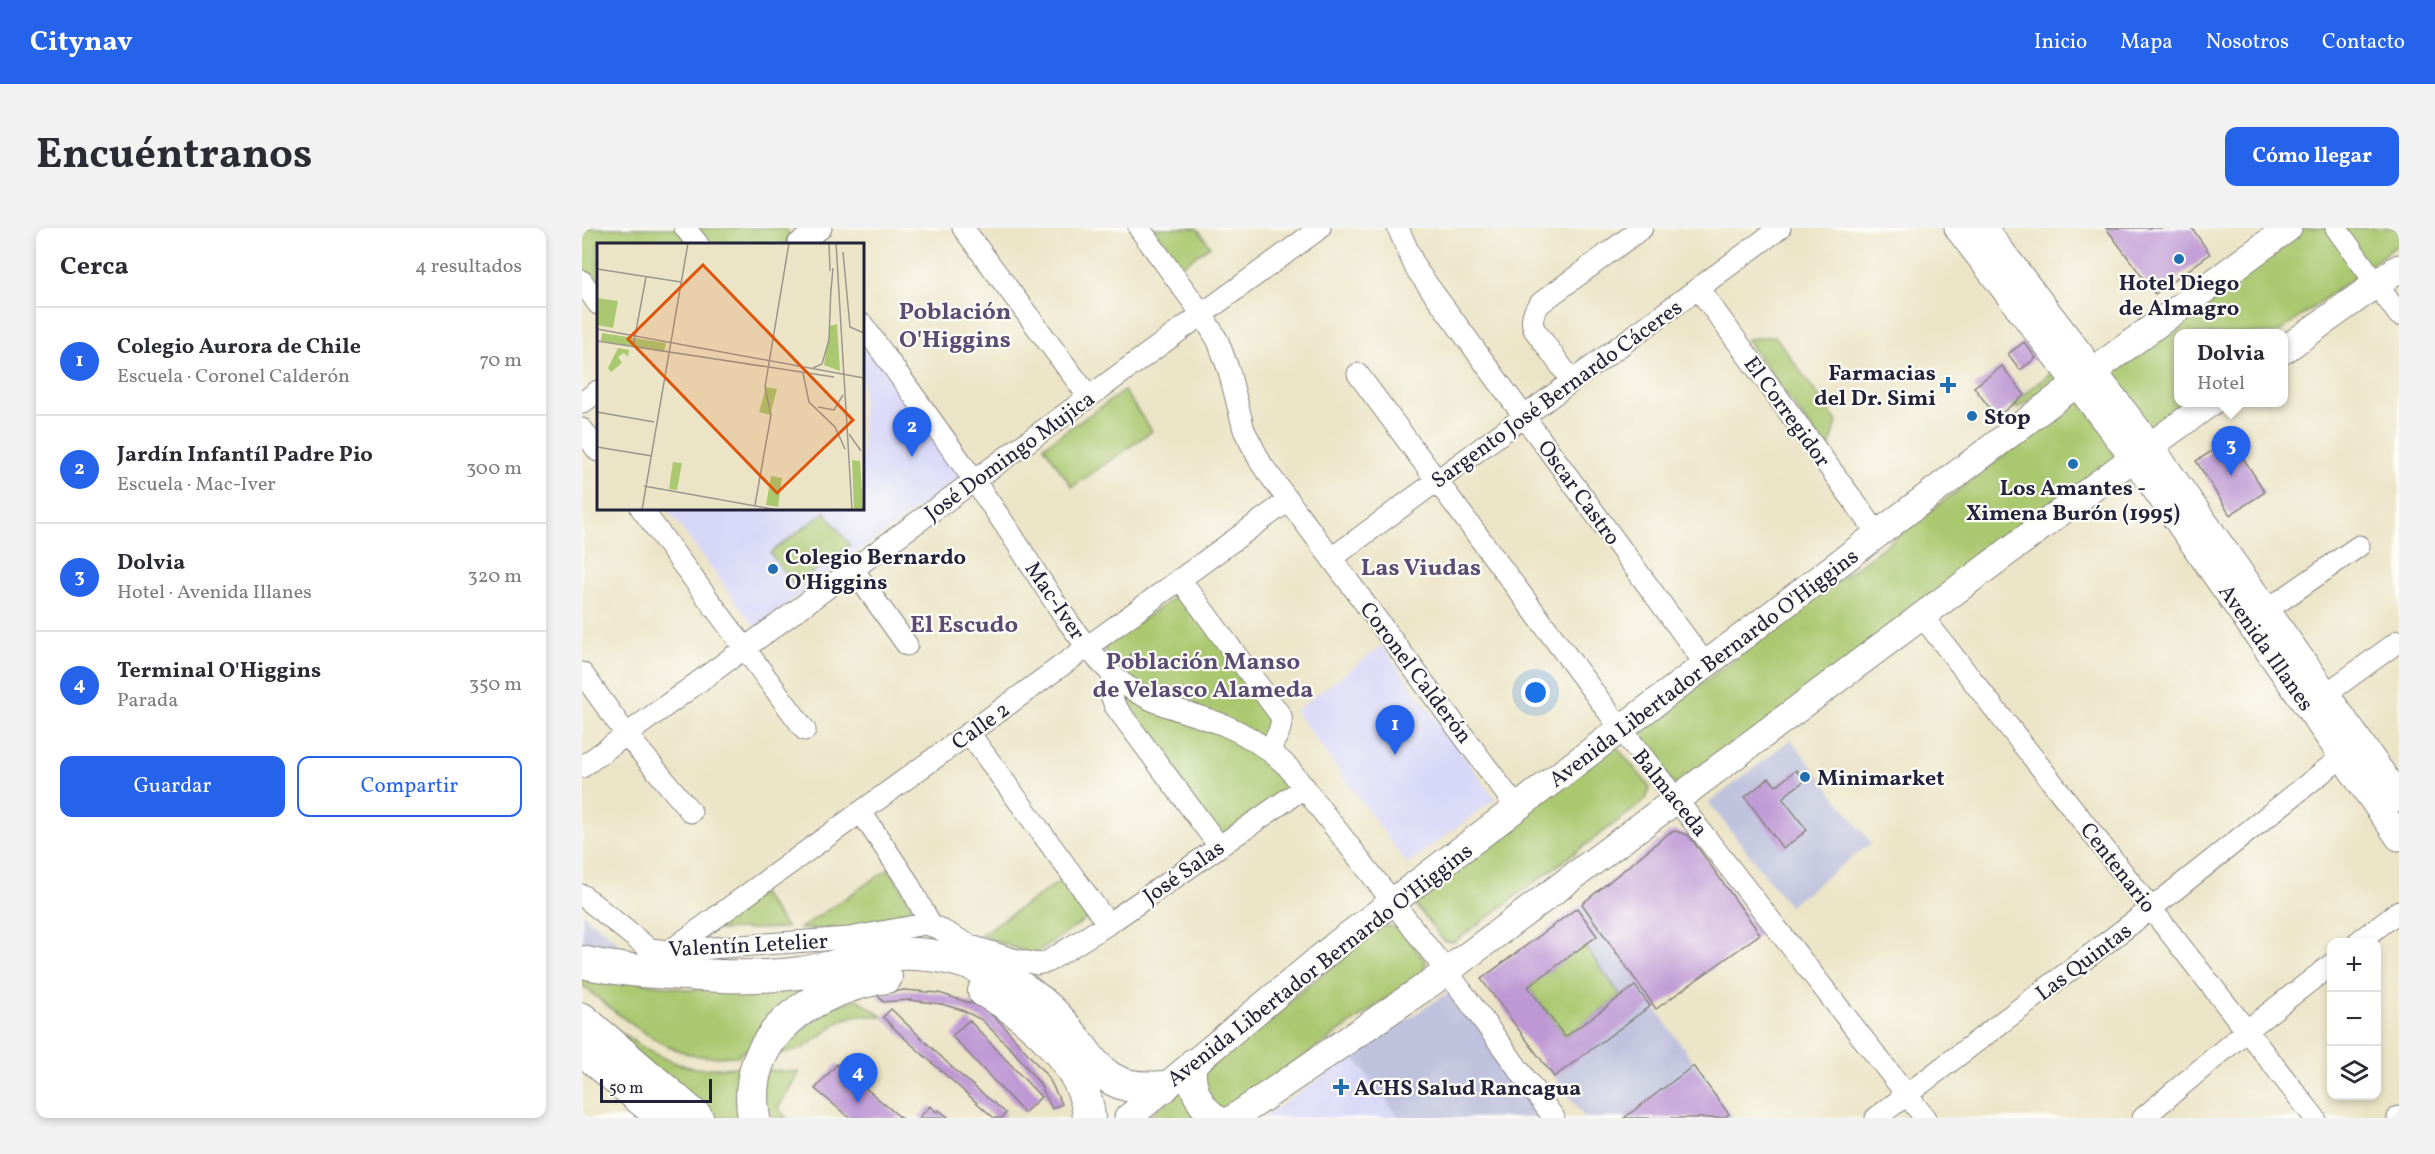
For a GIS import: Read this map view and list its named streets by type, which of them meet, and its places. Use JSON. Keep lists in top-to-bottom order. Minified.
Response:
{"streets":{"main road":["Avenida Illanes","Avenida Libertador Bernardo O'Higgins"],"street":["Sargento José Bernardo Cáceres","El Corregidor","José Domingo Mujica","Oscar Castro","Mac-Iver","Coronel Calderón","Calle 2","Balmaceda","Centenario","José Salas","Valentín Letelier","Las Quintas"]},"crossings":[["Sargento José Bernardo Cáceres","El Corregidor"],["Sargento José Bernardo Cáceres","Oscar Castro"],["Sargento José Bernardo Cáceres","Coronel Calderón"],["Sargento José Bernardo Cáceres","Balmaceda"],["El Corregidor","Avenida Libertador Bernardo O'Higgins"],["José Domingo Mujica","Mac-Iver"],["José Domingo Mujica","Coronel Calderón"],["Oscar Castro","Avenida Libertador Bernardo O'Higgins"],["Mac-Iver","Avenida Libertador Bernardo O'Higgins"],["Mac-Iver","Calle 2"],["Mac-Iver","José Salas"],["Avenida Illanes","Las Quintas"],["Avenida Libertador Bernardo O'Higgins","Coronel Calderón"],["Avenida Libertador Bernardo O'Higgins","Balmaceda"],["Coronel Calderón","Calle 2"],["Calle 2","Valentín Letelier"],["Balmaceda","Las Quintas"],["Centenario","Las Quintas"],["José Salas","Valentín Letelier"]],"districts":["Población O'Higgins","Las Viudas","El Escudo","Población Manso de Velasco Alameda"],"places":{"other":["Hotel Diego de Almagro","Stop","Los Amantes - Ximena Burón (1995)","Colegio Bernardo O'Higgins","Minimarket"],"health":["Farmacias del Dr. Simi","ACHS Salud Rancagua"]},"scale_bar":"50 m","page":{"header":"Citynav","nav":["Inicio","Mapa","Nosotros","Contacto"],"title":"Encuéntranos","buttons":["Cómo llegar",["Guardar","Compartir"]],"heading":["Cerca","4 resultados"],"list":[{"mark":"1","name":"Colegio Aurora de Chile","note":"Escuela · Coronel Calderón","value":"70 m"},{"mark":"2","name":"Jardín Infantíl Padre Pio","note":"Escuela · Mac-Iver","value":"300 m"},{"mark":"3","name":"Dolvia","note":"Hotel · Avenida Illanes","value":"320 m"},{"mark":"4","name":"Terminal O'Higgins","note":"Parada","value":"350 m"}],"popup":["Dolvia","Hotel"],"pins":["2","3","1","4"],"map_buttons":["+","−"],"scale":"50 m"}}
